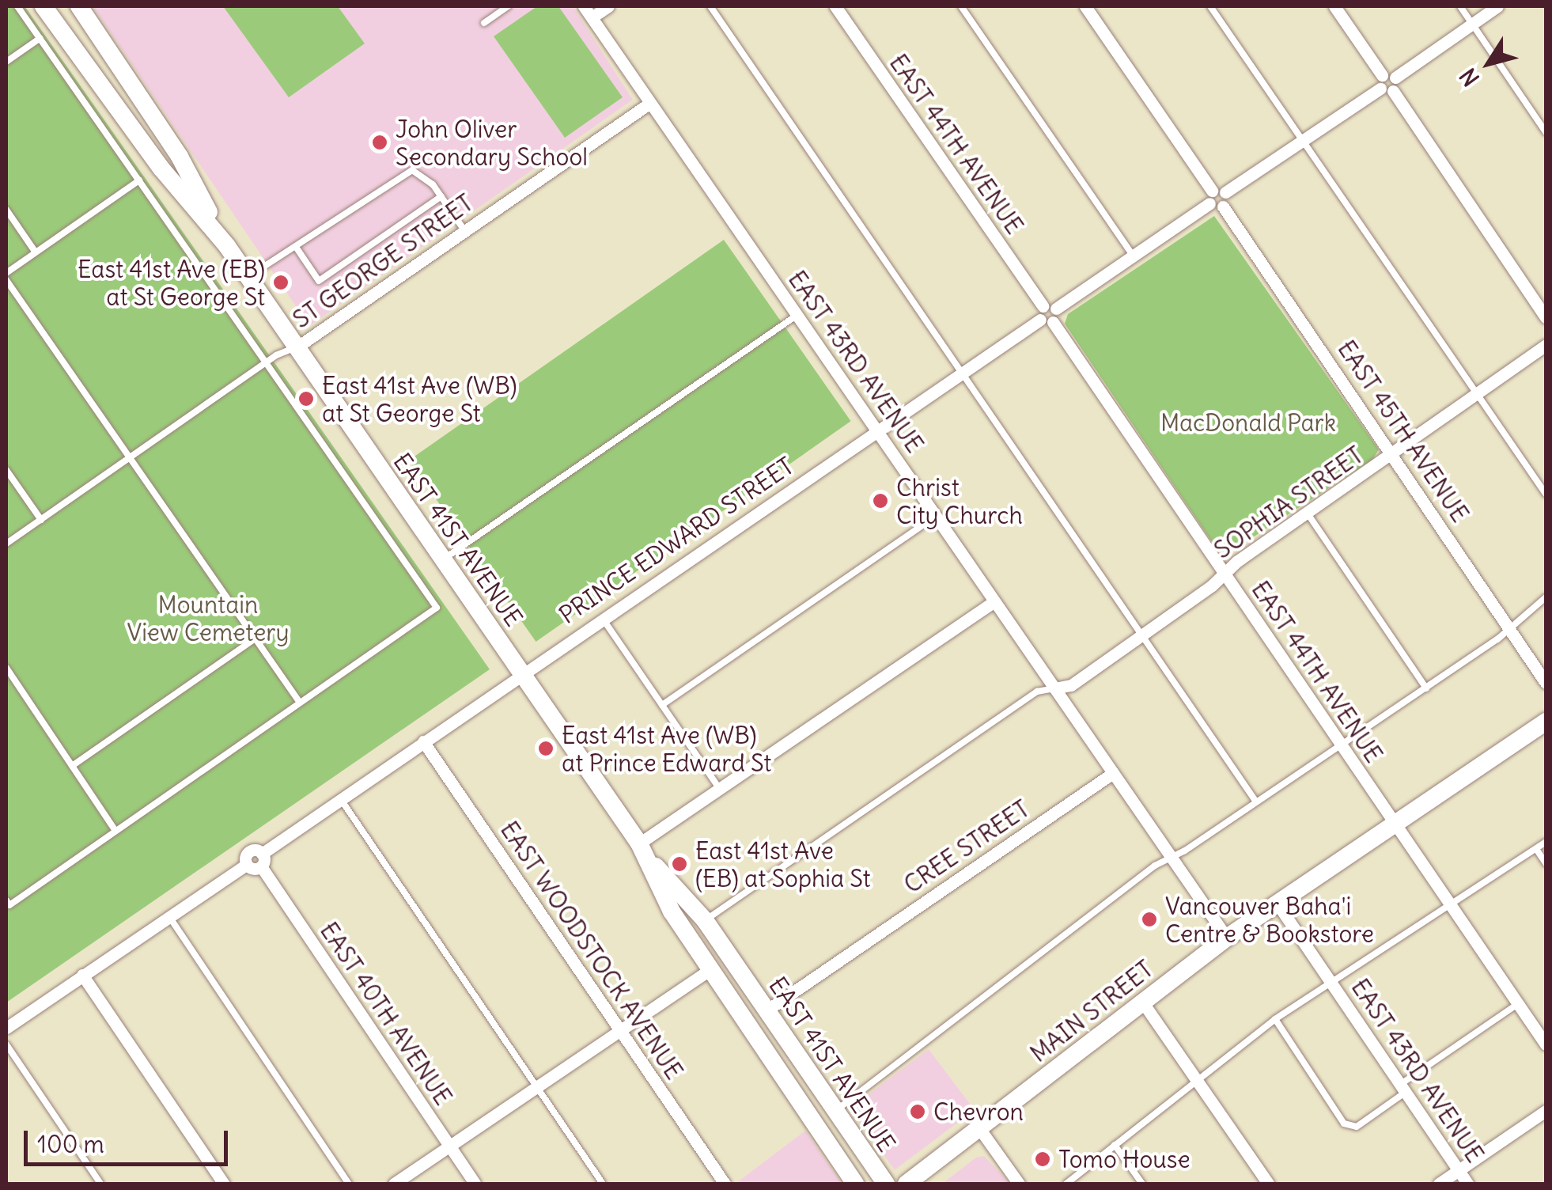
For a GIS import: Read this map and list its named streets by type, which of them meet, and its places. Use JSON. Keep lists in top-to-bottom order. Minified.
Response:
{"streets":{"main road":["EAST 41ST AVENUE","MAIN STREET"],"street":["EAST 44TH AVENUE","ST GEORGE STREET","EAST 43RD AVENUE","EAST 45TH AVENUE","SOPHIA STREET","PRINCE EDWARD STREET","CREE STREET","EAST WOODSTOCK AVENUE","EAST 40TH AVENUE"]},"crossings":[["EAST 44TH AVENUE","SOPHIA STREET"],["EAST 44TH AVENUE","PRINCE EDWARD STREET"],["EAST 44TH AVENUE","MAIN STREET"],["ST GEORGE STREET","EAST 43RD AVENUE"],["ST GEORGE STREET","EAST 41ST AVENUE"],["EAST 43RD AVENUE","SOPHIA STREET"],["EAST 43RD AVENUE","PRINCE EDWARD STREET"],["EAST 43RD AVENUE","CREE STREET"],["EAST 43RD AVENUE","MAIN STREET"],["EAST 45TH AVENUE","SOPHIA STREET"],["EAST 45TH AVENUE","PRINCE EDWARD STREET"],["EAST 41ST AVENUE","PRINCE EDWARD STREET"],["EAST 41ST AVENUE","CREE STREET"],["PRINCE EDWARD STREET","EAST WOODSTOCK AVENUE"],["PRINCE EDWARD STREET","EAST 40TH AVENUE"]],"parks":["MacDonald Park","Mountain View Cemetery"],"places":["John Oliver Secondary School","East 41st Ave (EB) at St George St","East 41st Ave (WB) at St George St","Christ City Church","East 41st Ave (WB) at Prince Edward St","East 41st Ave (EB) at Sophia St","Vancouver Baha'i Centre & Bookstore","Chevron","Tomo House"],"scale_bar":"100 m","north":"bottom left"}
